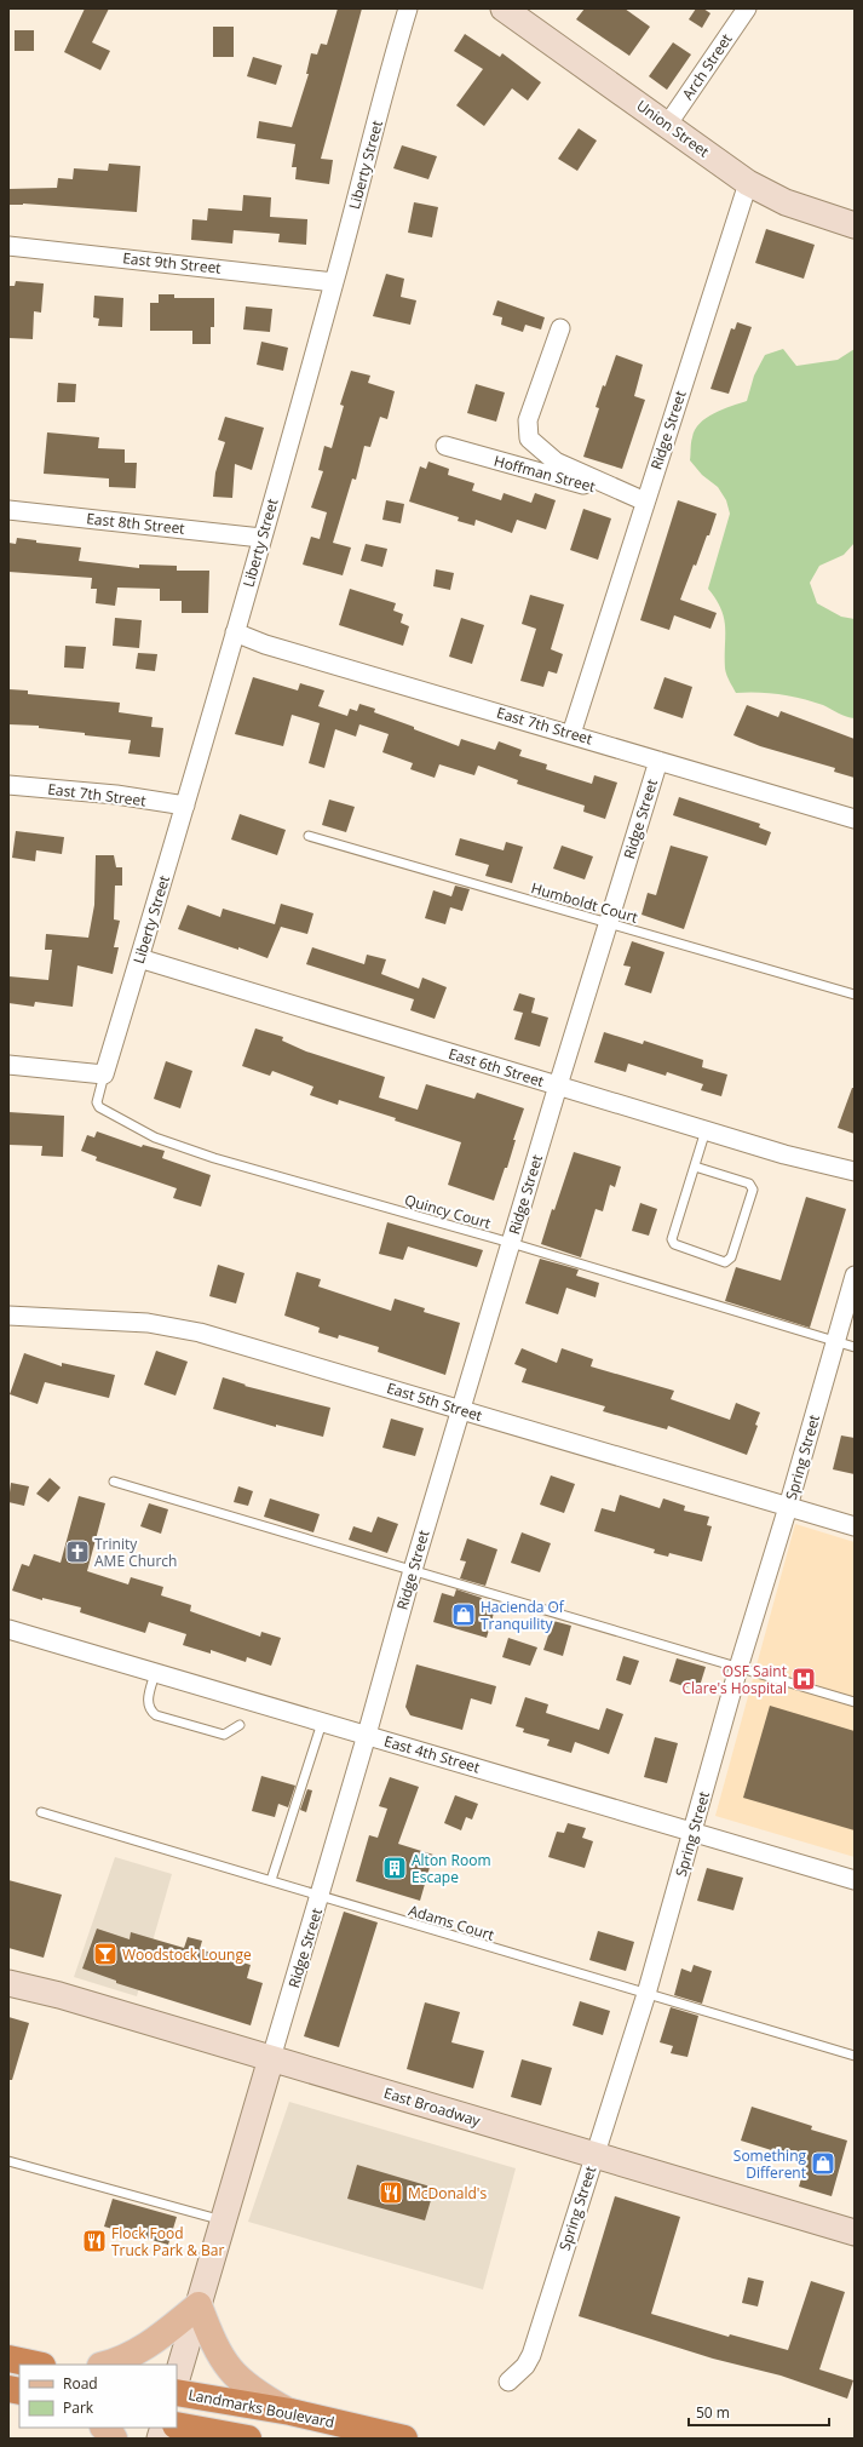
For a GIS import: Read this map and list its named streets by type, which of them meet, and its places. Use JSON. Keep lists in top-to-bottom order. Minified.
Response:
{"streets":{"highway":["Landmarks Boulevard"],"street":["Arch Street","Union Street","Liberty Street","East 9th Street","Ridge Street","Hoffman Street","East 8th Street","East 7th Street","East 6th Street","East 5th Street","Spring Street","East 4th Street","East Broadway"],"lane":["Humboldt Court","Quincy Court","Adams Court"]},"crossings":[["Arch Street","Union Street"],["Union Street","Ridge Street"],["Liberty Street","East 9th Street"],["Liberty Street","East 8th Street"],["Liberty Street","East 7th Street"],["Liberty Street","East 6th Street"],["Liberty Street","Quincy Court"],["Ridge Street","Hoffman Street"],["Ridge Street","East 7th Street"],["Ridge Street","Humboldt Court"],["Ridge Street","East 6th Street"],["Ridge Street","Quincy Court"],["Ridge Street","East 5th Street"],["Ridge Street","East 4th Street"],["Ridge Street","Adams Court"],["Ridge Street","East Broadway"],["Quincy Court","Spring Street"],["East 5th Street","Spring Street"],["Spring Street","East 4th Street"],["Spring Street","Adams Court"],["Spring Street","East Broadway"]],"places":{"church":["Trinity AME Church"],"shop":["Hacienda Of Tranquility","Something Different"],"hospital":["OSF Saint Clare's Hospital"],"building":["Alton Room Escape"],"bar":["Woodstock Lounge"],"restaurant":["McDonald's","Flock Food Truck Park & Bar"]},"legend":["Road","Park"],"scale_bar":"50 m"}
